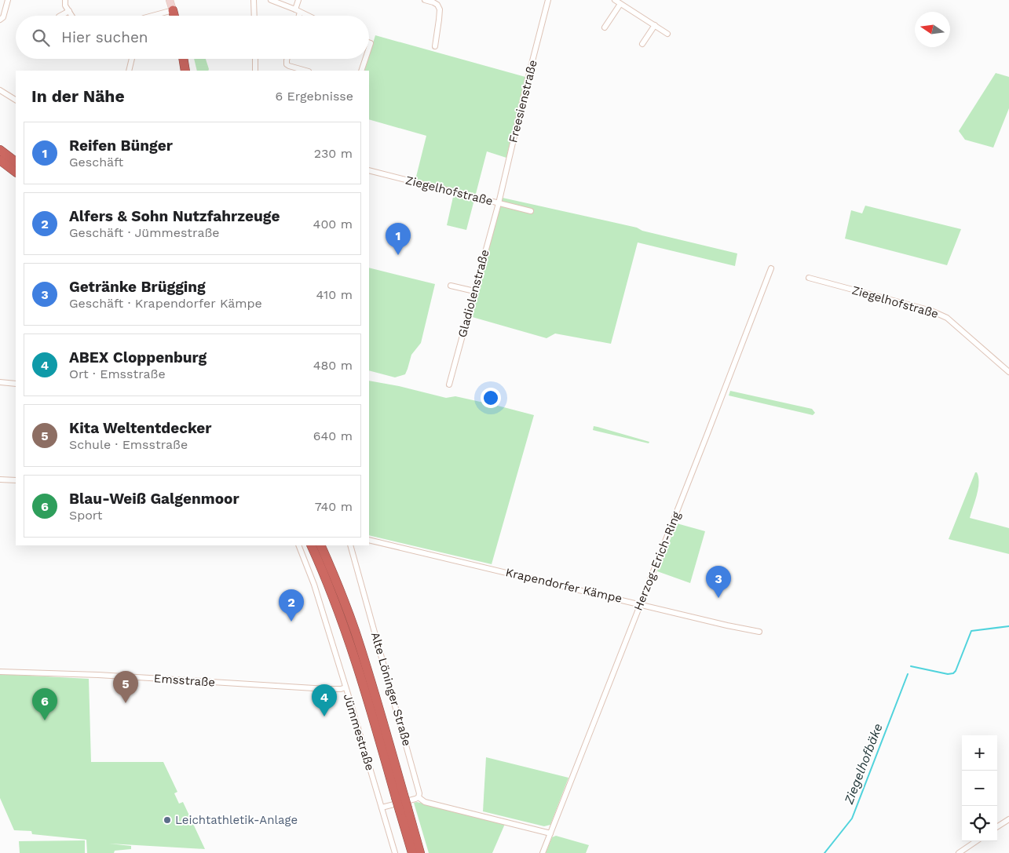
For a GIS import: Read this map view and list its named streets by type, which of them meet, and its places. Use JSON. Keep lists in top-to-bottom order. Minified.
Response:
{"streets":{"street":["Freesienstraße","Ziegelhofstraße","Gladiolenstraße","Herzog-Erich-Ring","Krapendorfer Kämpe","Emsstraße","Alte Löninger Straße","Jümmestraße"]},"crossings":[["Freesienstraße","Ziegelhofstraße"],["Freesienstraße","Gladiolenstraße"],["Ziegelhofstraße","Gladiolenstraße"],["Herzog-Erich-Ring","Krapendorfer Kämpe"],["Emsstraße","Jümmestraße"]],"water":["Ziegelhofbäke"],"places":["Leichtathletik-Anlage"],"north":"left","page":{"search":"Hier suchen","heading":["In der Nähe","6 Ergebnisse"],"list":[{"mark":"1","name":"Reifen Bünger","note":"Geschäft","value":"230 m"},{"mark":"2","name":"Alfers & Sohn Nutzfahrzeuge","note":"Geschäft · Jümmestraße","value":"400 m"},{"mark":"3","name":"Getränke Brügging","note":"Geschäft · Krapendorfer Kämpe","value":"410 m"},{"mark":"4","name":"ABEX Cloppenburg","note":"Ort · Emsstraße","value":"480 m"},{"mark":"5","name":"Kita Weltentdecker","note":"Schule · Emsstraße","value":"640 m"},{"mark":"6","name":"Blau-Weiß Galgenmoor","note":"Sport","value":"740 m"}],"pins":["1","3","2","5","4","6"],"map_buttons":["+","−"]}}
